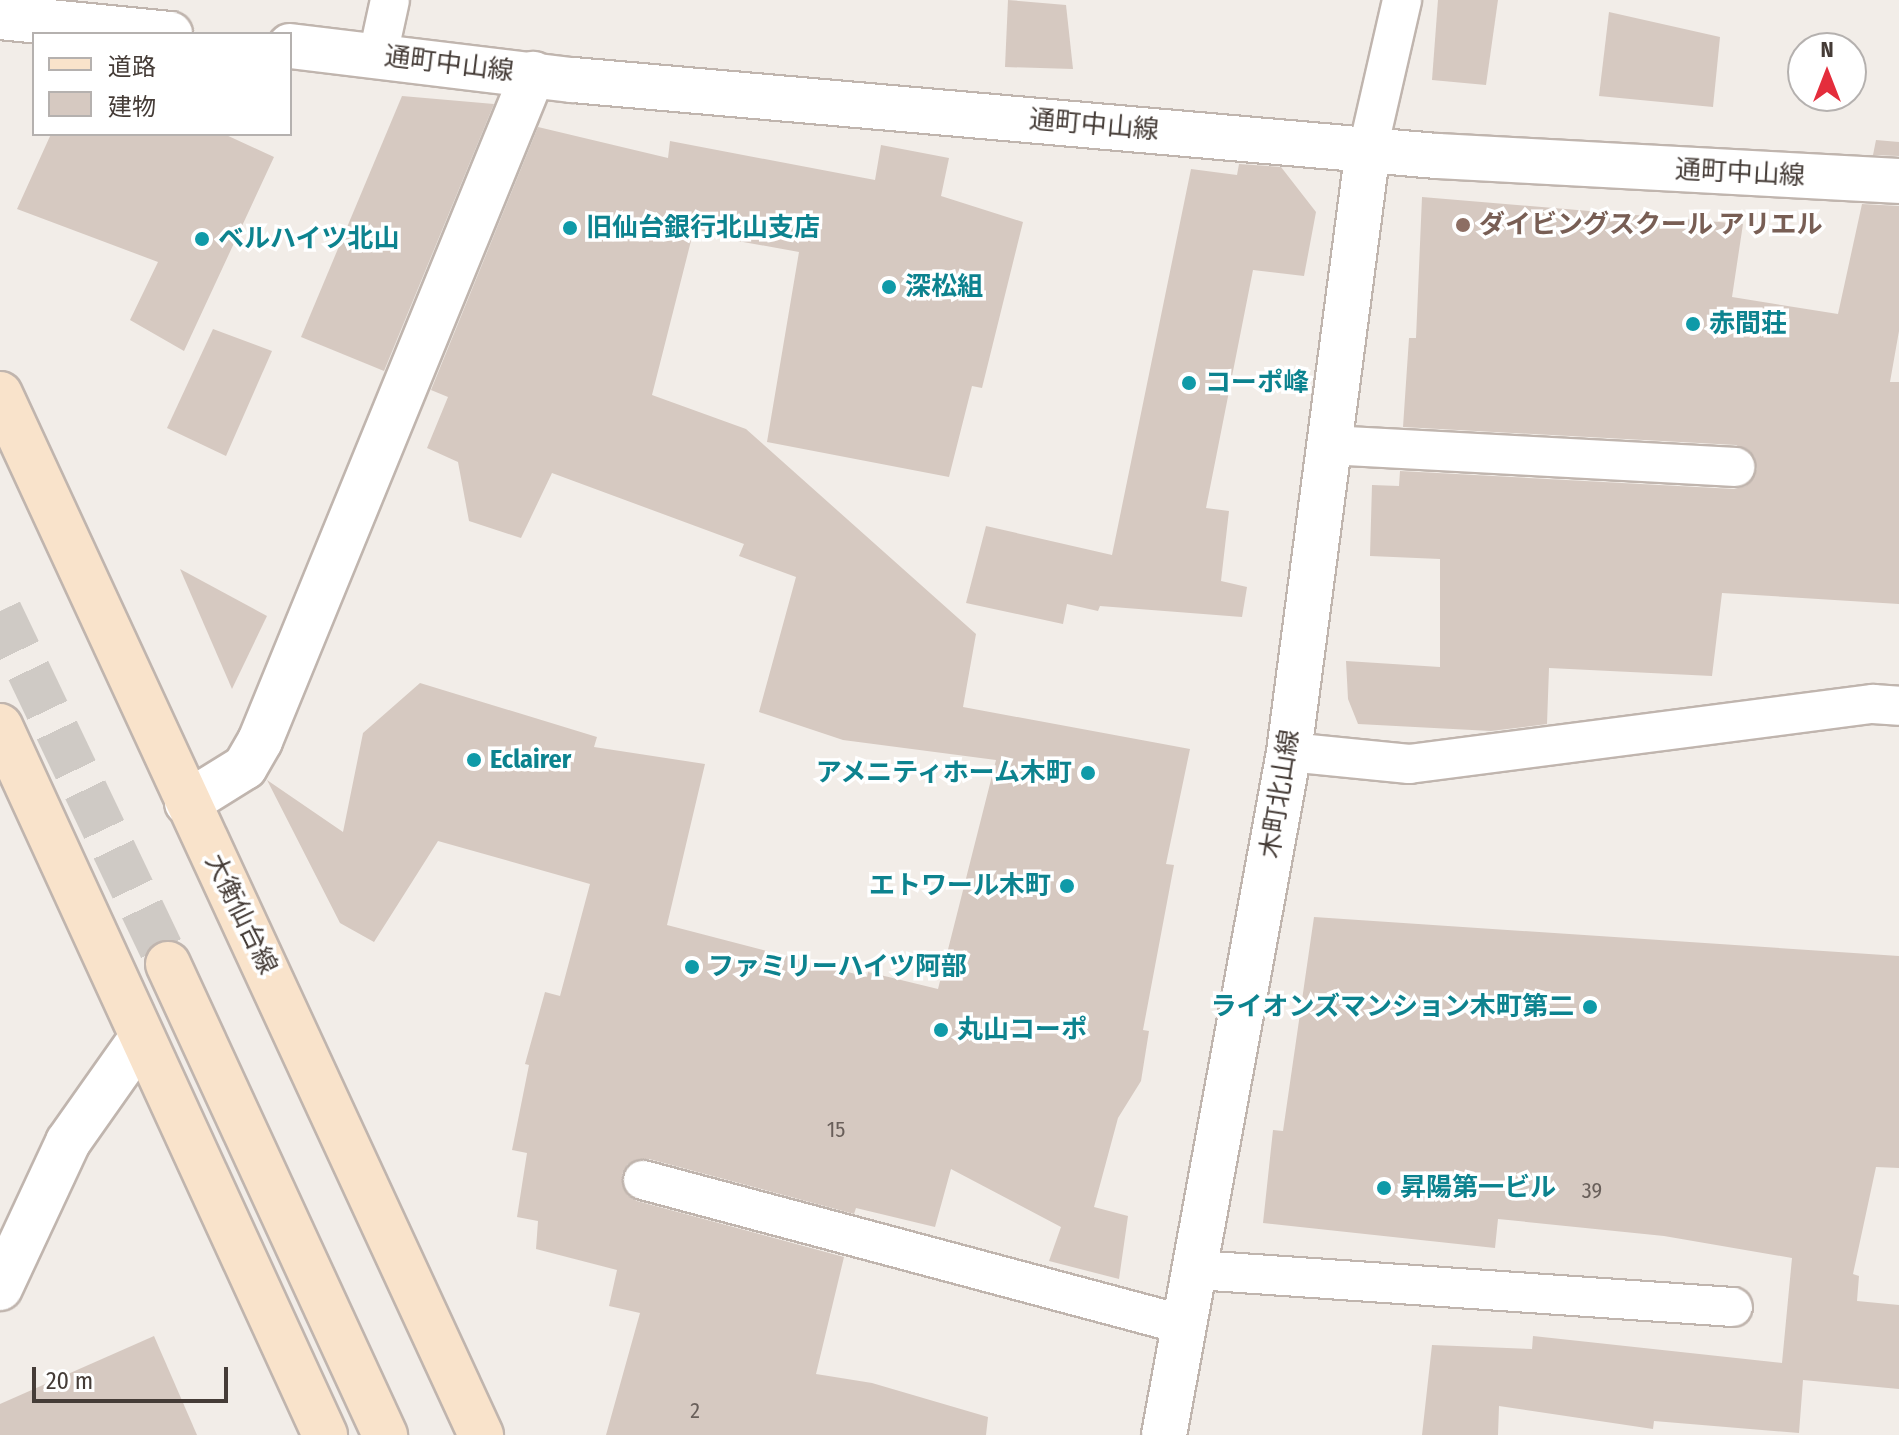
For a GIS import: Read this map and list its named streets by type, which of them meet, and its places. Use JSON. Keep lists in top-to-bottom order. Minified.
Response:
{"streets":{"main road":["大衡仙台線"],"street":["通町中山線","木町北山線"]},"crossings":[["通町中山線","木町北山線"]],"places":["ダイビングスクール アリエル","旧仙台銀行北山支店","ベルハイツ北山","深松組","赤間荘","コーポ峰","Eclairer","アメニティホーム木町","エトワール木町","ファミリーハイツ阿部","ライオンズマンション木町第二","丸山コーポ","昇陽第一ビル"],"house_numbers":["15","39","2"],"legend":["道路","建物"],"scale_bar":"20 m","north":"top"}
